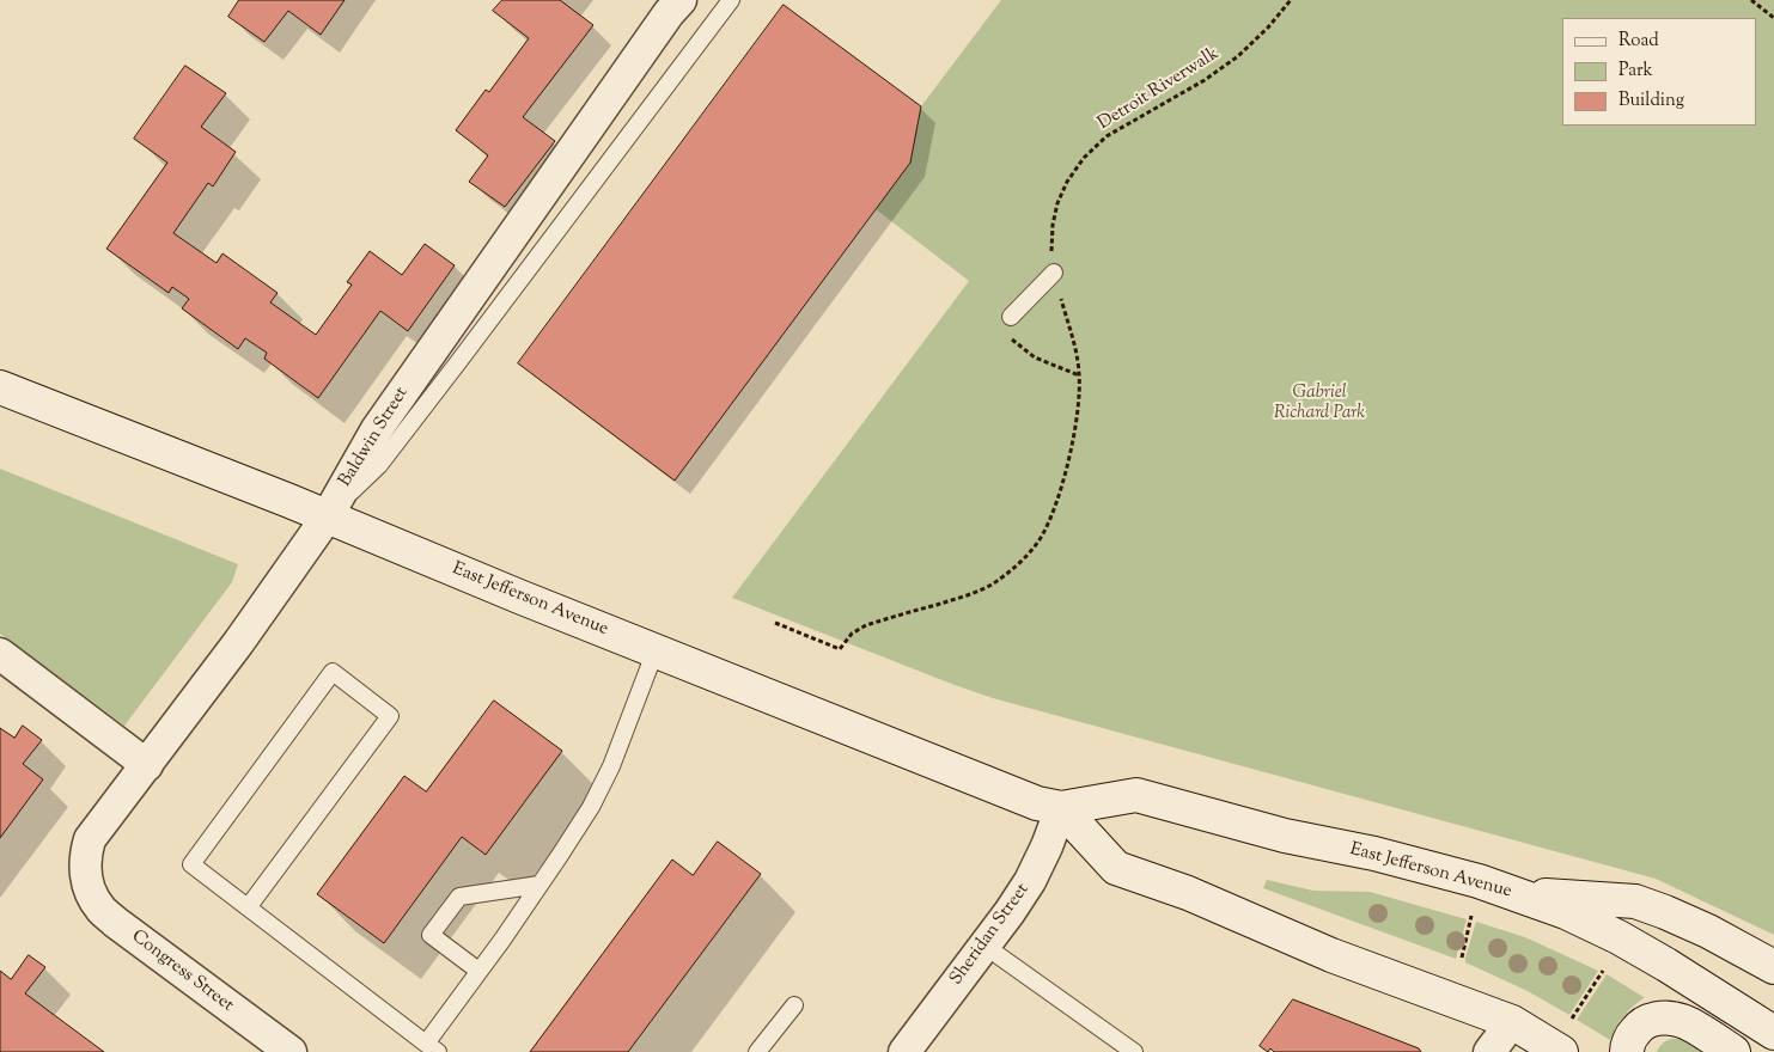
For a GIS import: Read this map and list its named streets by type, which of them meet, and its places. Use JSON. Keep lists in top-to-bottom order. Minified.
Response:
{"streets":{"main road":["East Jefferson Avenue"],"street":["Baldwin Street","Sheridan Street","Congress Street"],"path":["Detroit Riverwalk"]},"crossings":[["Baldwin Street","East Jefferson Avenue"],["Baldwin Street","Congress Street"],["East Jefferson Avenue","Sheridan Street"]],"parks":["Gabriel Richard Park"],"legend":["Road","Park","Building"]}
